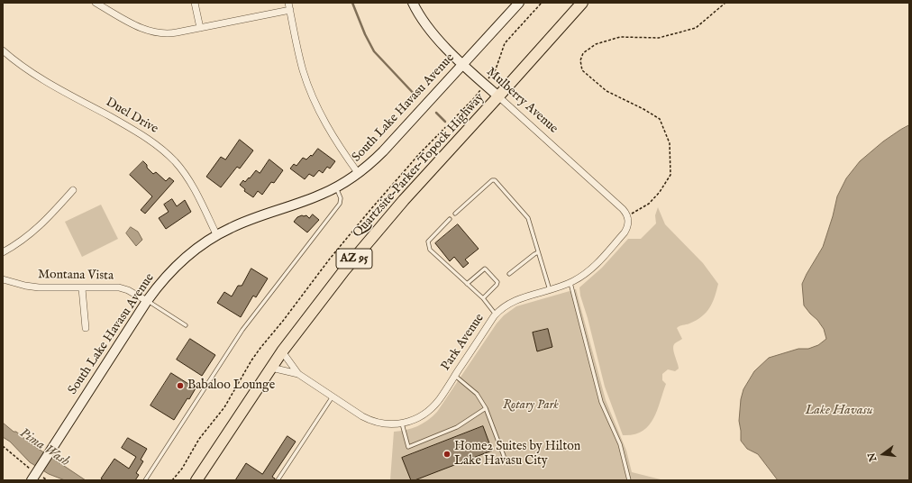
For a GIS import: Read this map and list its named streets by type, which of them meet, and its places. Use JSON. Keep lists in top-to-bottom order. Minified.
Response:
{"streets":{"highway":["Quartzsite–Parker–Topock Highway","AZ 95"],"main road":["Mulberry Avenue","South Lake Havasu Avenue"],"street":["Duel Drive","Montana Vista","Park Avenue"]},"crossings":[["Mulberry Avenue","South Lake Havasu Avenue"],["Mulberry Avenue","Quartzsite–Parker–Topock Highway"],["Mulberry Avenue","Park Avenue"],["South Lake Havasu Avenue","Duel Drive"],["South Lake Havasu Avenue","Montana Vista"],["Quartzsite–Parker–Topock Highway","AZ 95"],["Quartzsite–Parker–Topock Highway","Park Avenue"],["AZ 95","Park Avenue"]],"water":["Lake Havasu","Pima Wash"],"parks":["Rotary Park"],"places":["Babaloo Lounge","Home2 Suites by Hilton Lake Havasu City"],"north":"left"}
